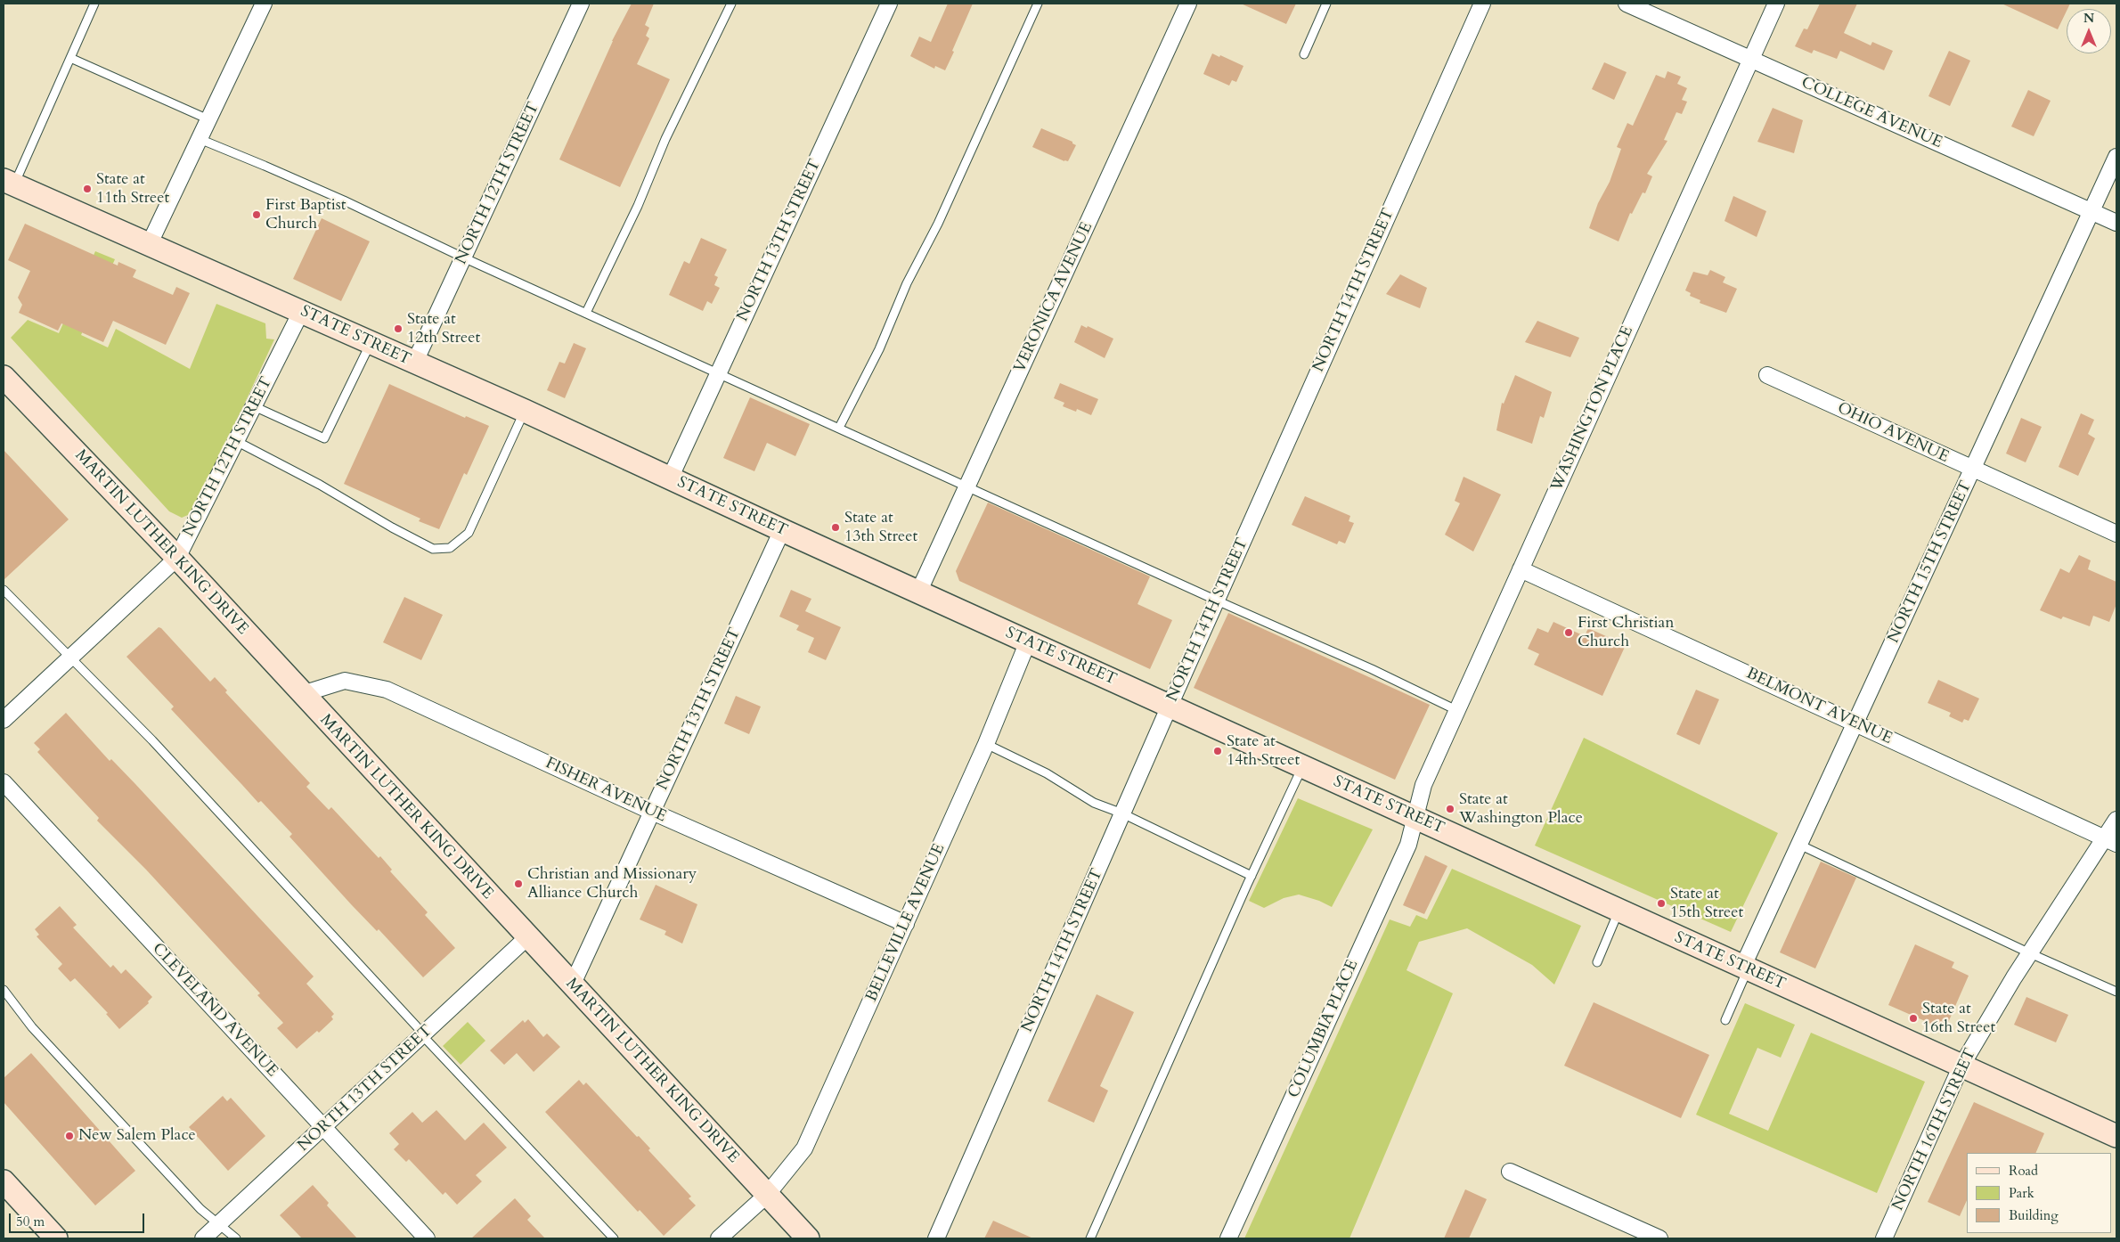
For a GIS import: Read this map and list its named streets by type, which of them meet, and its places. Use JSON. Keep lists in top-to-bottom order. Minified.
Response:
{"streets":{"main road":["STATE STREET","MARTIN LUTHER KING DRIVE"],"street":["COLLEGE AVENUE","NORTH 12TH STREET","NORTH 13TH STREET","NORTH 14TH STREET","VERONICA AVENUE","WASHINGTON PLACE","OHIO AVENUE","NORTH 15TH STREET","BELMONT AVENUE","FISHER AVENUE","BELLEVILLE AVENUE","CLEVELAND AVENUE","COLUMBIA PLACE","NORTH 16TH STREET"]},"crossings":[["COLLEGE AVENUE","WASHINGTON PLACE"],["COLLEGE AVENUE","NORTH 15TH STREET"],["NORTH 12TH STREET","STATE STREET"],["NORTH 12TH STREET","MARTIN LUTHER KING DRIVE"],["NORTH 13TH STREET","STATE STREET"],["NORTH 13TH STREET","MARTIN LUTHER KING DRIVE"],["NORTH 13TH STREET","FISHER AVENUE"],["NORTH 13TH STREET","CLEVELAND AVENUE"],["NORTH 14TH STREET","STATE STREET"],["VERONICA AVENUE","STATE STREET"],["STATE STREET","WASHINGTON PLACE"],["STATE STREET","NORTH 15TH STREET"],["STATE STREET","BELLEVILLE AVENUE"],["STATE STREET","COLUMBIA PLACE"],["STATE STREET","NORTH 16TH STREET"],["WASHINGTON PLACE","BELMONT AVENUE"],["WASHINGTON PLACE","COLUMBIA PLACE"],["OHIO AVENUE","NORTH 15TH STREET"],["MARTIN LUTHER KING DRIVE","FISHER AVENUE"],["MARTIN LUTHER KING DRIVE","BELLEVILLE AVENUE"],["NORTH 15TH STREET","BELMONT AVENUE"],["BELMONT AVENUE","NORTH 16TH STREET"],["FISHER AVENUE","BELLEVILLE AVENUE"]],"places":["State at 11th Street","First Baptist Church","State at 12th Street","State at 13th Street","First Christian Church","State at 14th Street","State at Washington Place","Christian and Missionary Alliance Church","State at 15th Street","State at 16th Street","New Salem Place"],"legend":["Road","Park","Building"],"scale_bar":"50 m","north":"top"}
